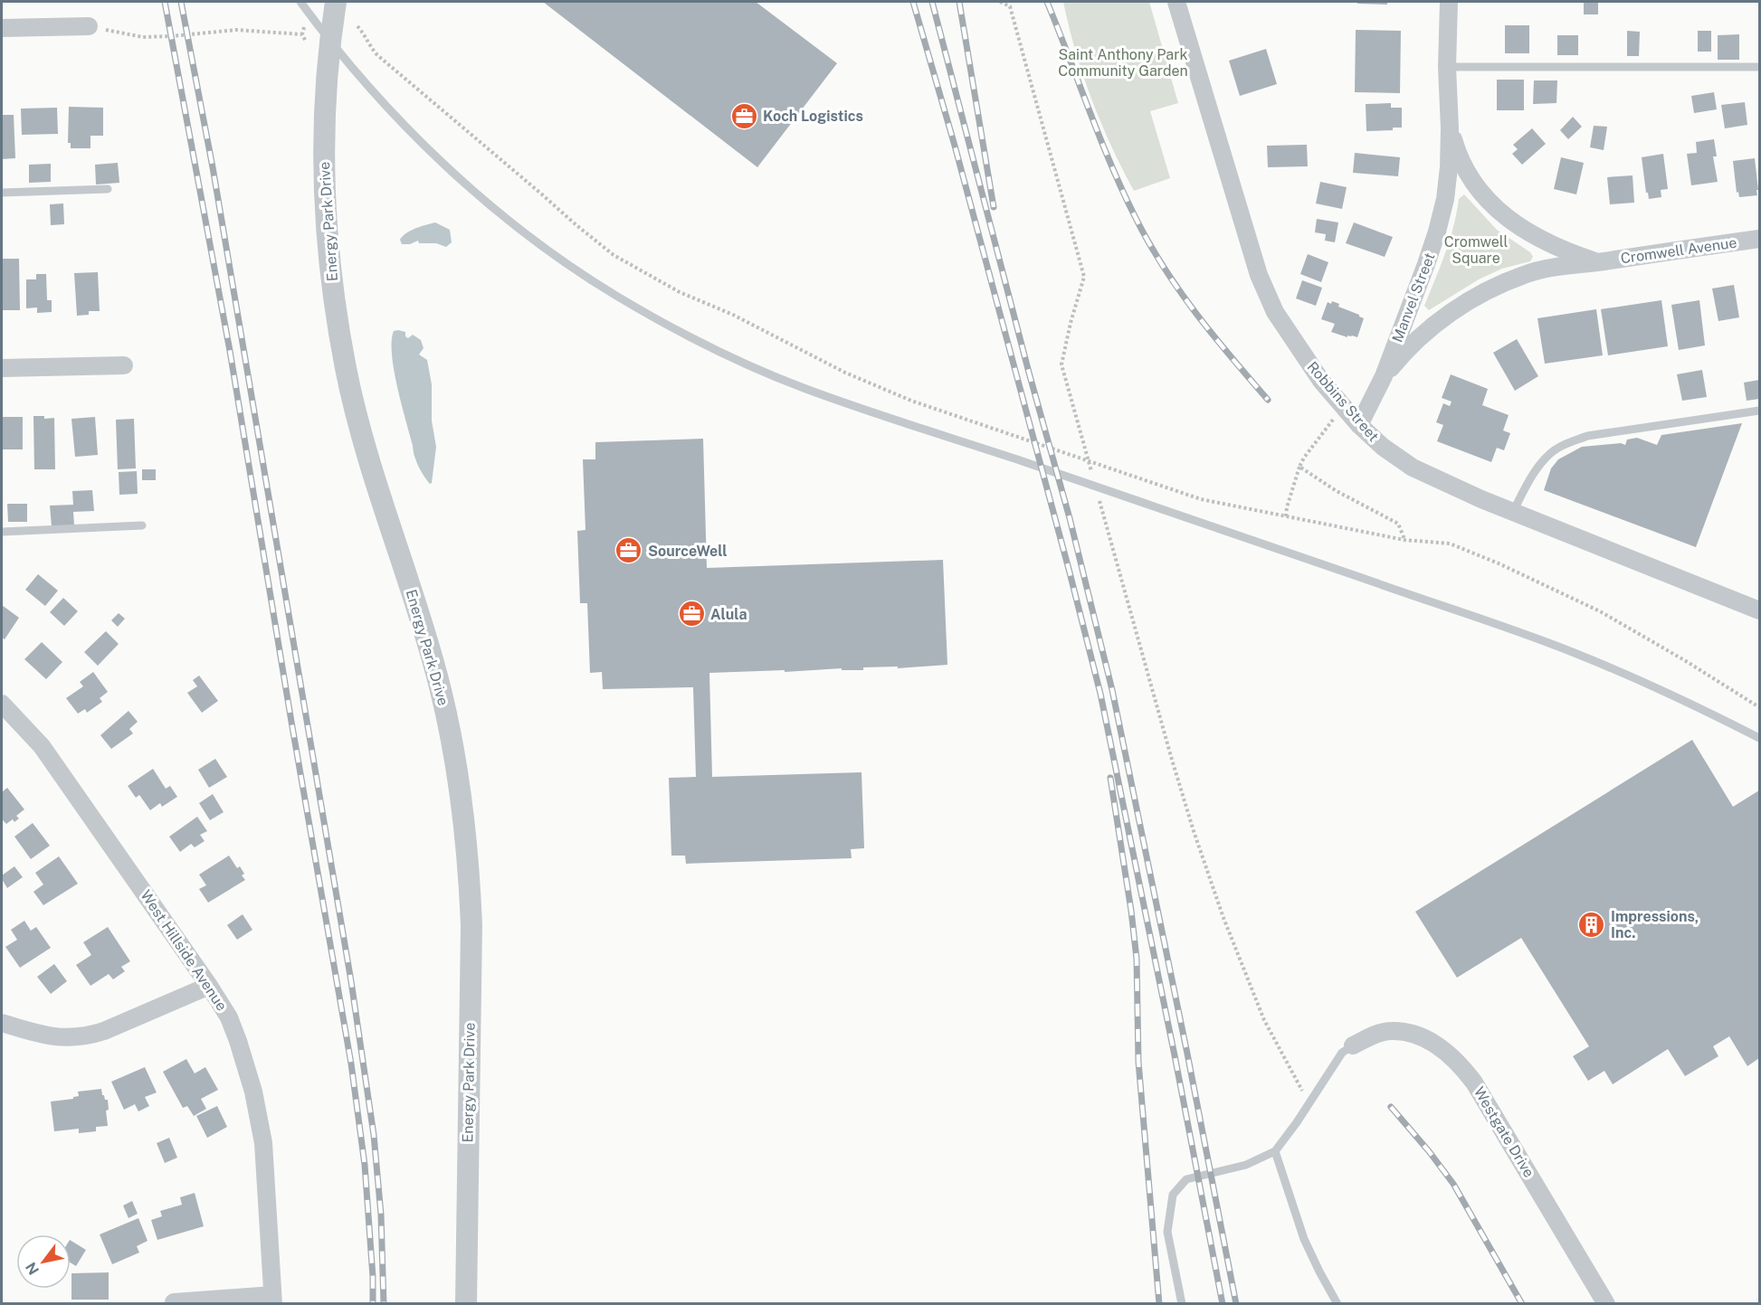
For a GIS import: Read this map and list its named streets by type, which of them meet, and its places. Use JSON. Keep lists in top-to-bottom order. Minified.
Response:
{"streets":{"street":["Energy Park Drive","Cromwell Avenue","Manvel Street","Robbins Street","West Hillside Avenue","Westgate Drive"]},"crossings":[["Cromwell Avenue","Manvel Street"],["Manvel Street","Robbins Street"]],"parks":["Saint Anthony Park Community Garden","Cromwell Square"],"places":{"office":["Koch Logistics","SourceWell","Alula"],"building":["Impressions, Inc."]},"north":"bottom left"}
